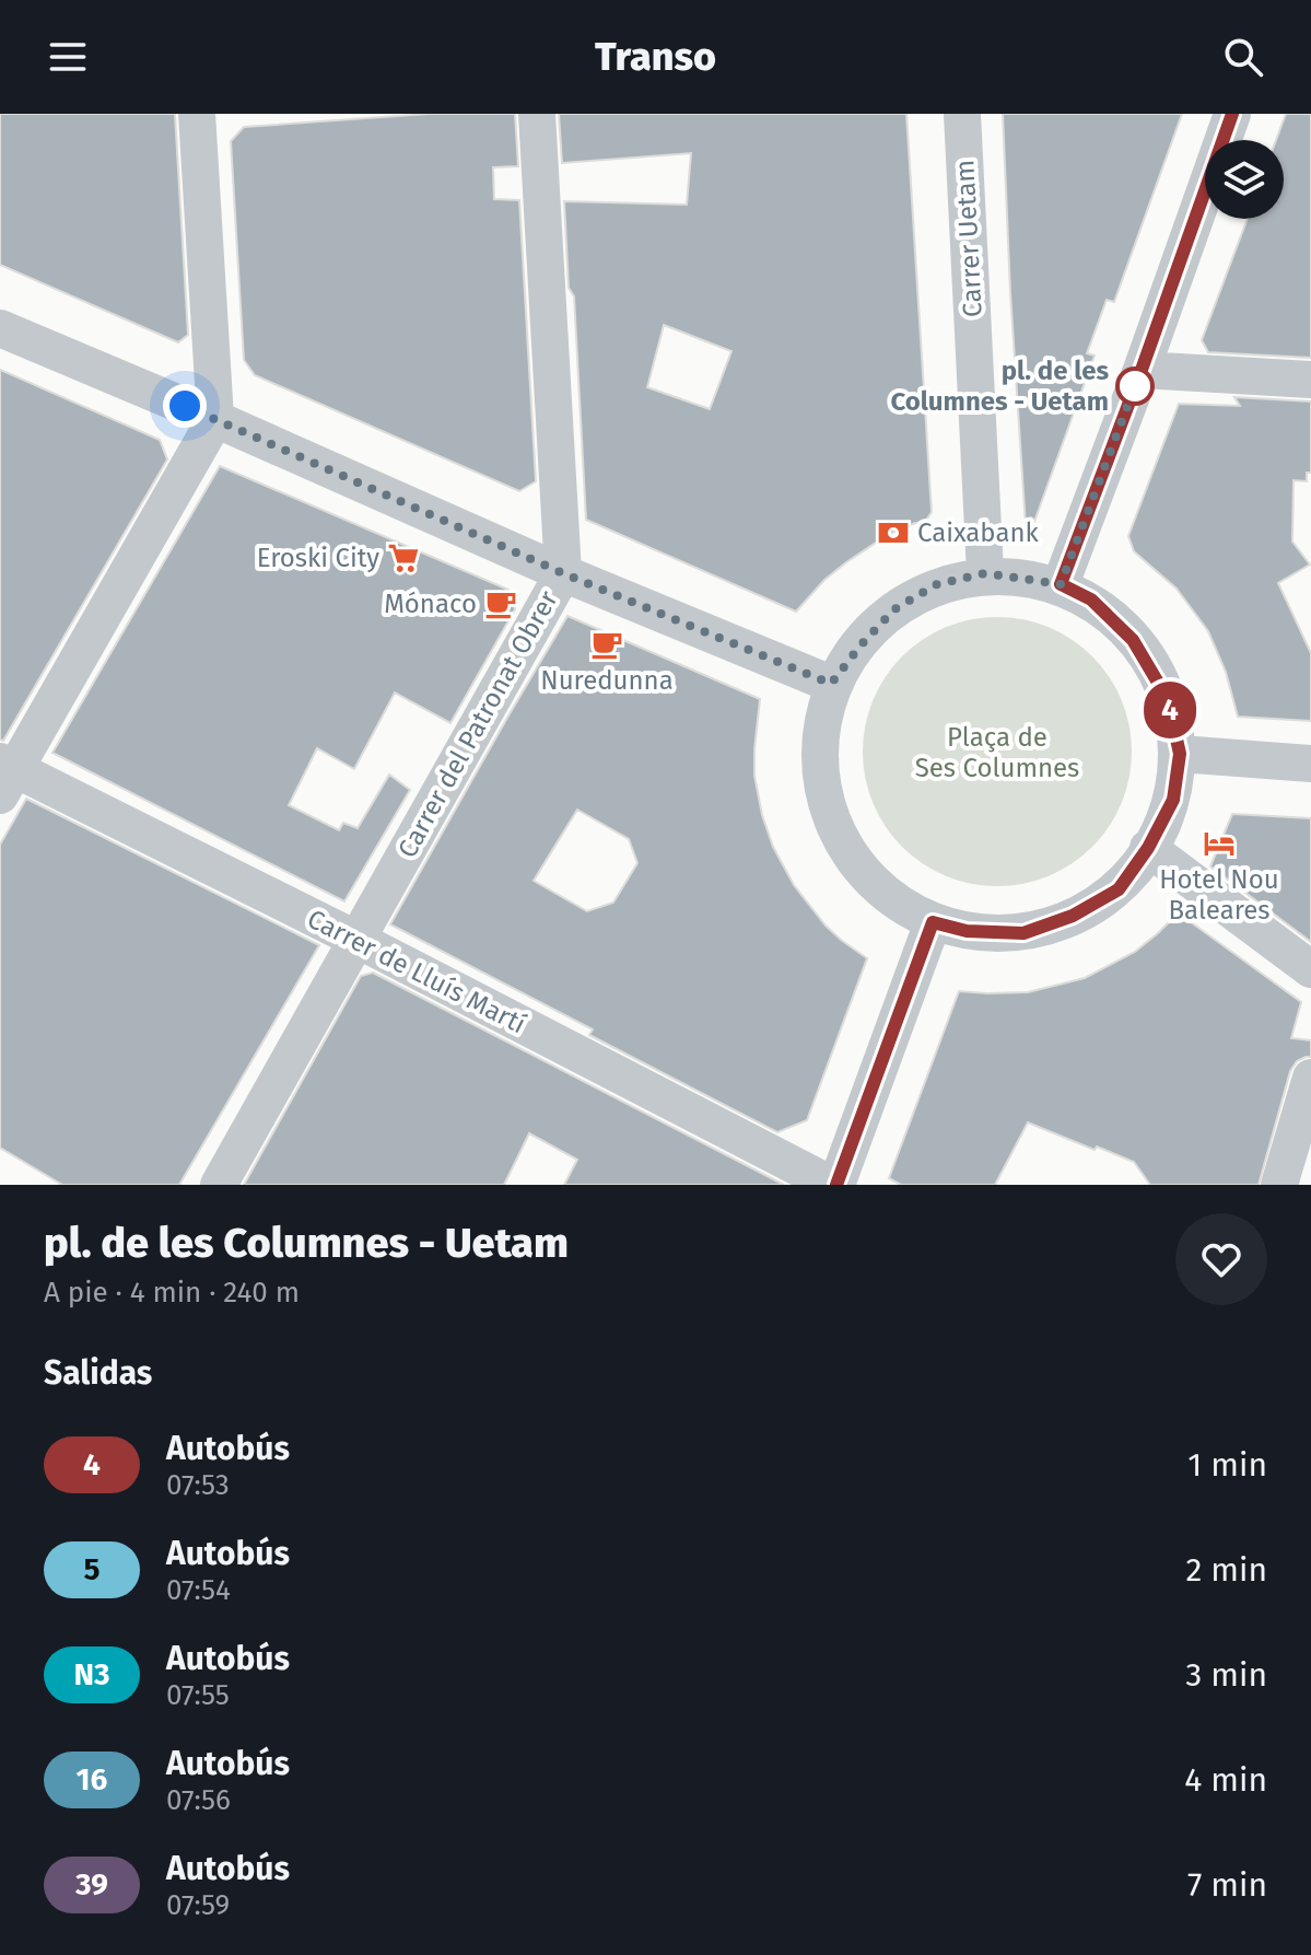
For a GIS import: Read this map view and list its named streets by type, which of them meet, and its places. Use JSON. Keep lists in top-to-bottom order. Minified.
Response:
{"streets":{"street":["Carrer Uetam","Carrer del Patronat Obrer","Carrer de Lluís Martí"]},"crossings":[["Carrer del Patronat Obrer","Carrer de Lluís Martí"]],"parks":["Plaça de Ses Columnes"],"places":{"other":["pl. de les Columnes - Uetam"],"bank":["Caixabank"],"supermarket":["Eroski City"],"cafe":["Mónaco","Nuredunna"],"hotel":["Hotel Nou Baleares"]},"lines":["bus line 4"],"page":{"header":"Transo","on_map":"4","heading":[["pl. de les Columnes - Uetam","A pie · 4 min · 240 m"],"Salidas"],"list":[{"mark":"4","name":"Autobús","note":"07:53","value":"1 min"},{"mark":"5","name":"Autobús","note":"07:54","value":"2 min"},{"mark":"N3","name":"Autobús","note":"07:55","value":"3 min"},{"mark":"16","name":"Autobús","note":"07:56","value":"4 min"},{"mark":"39","name":"Autobús","note":"07:59","value":"7 min"}]}}
